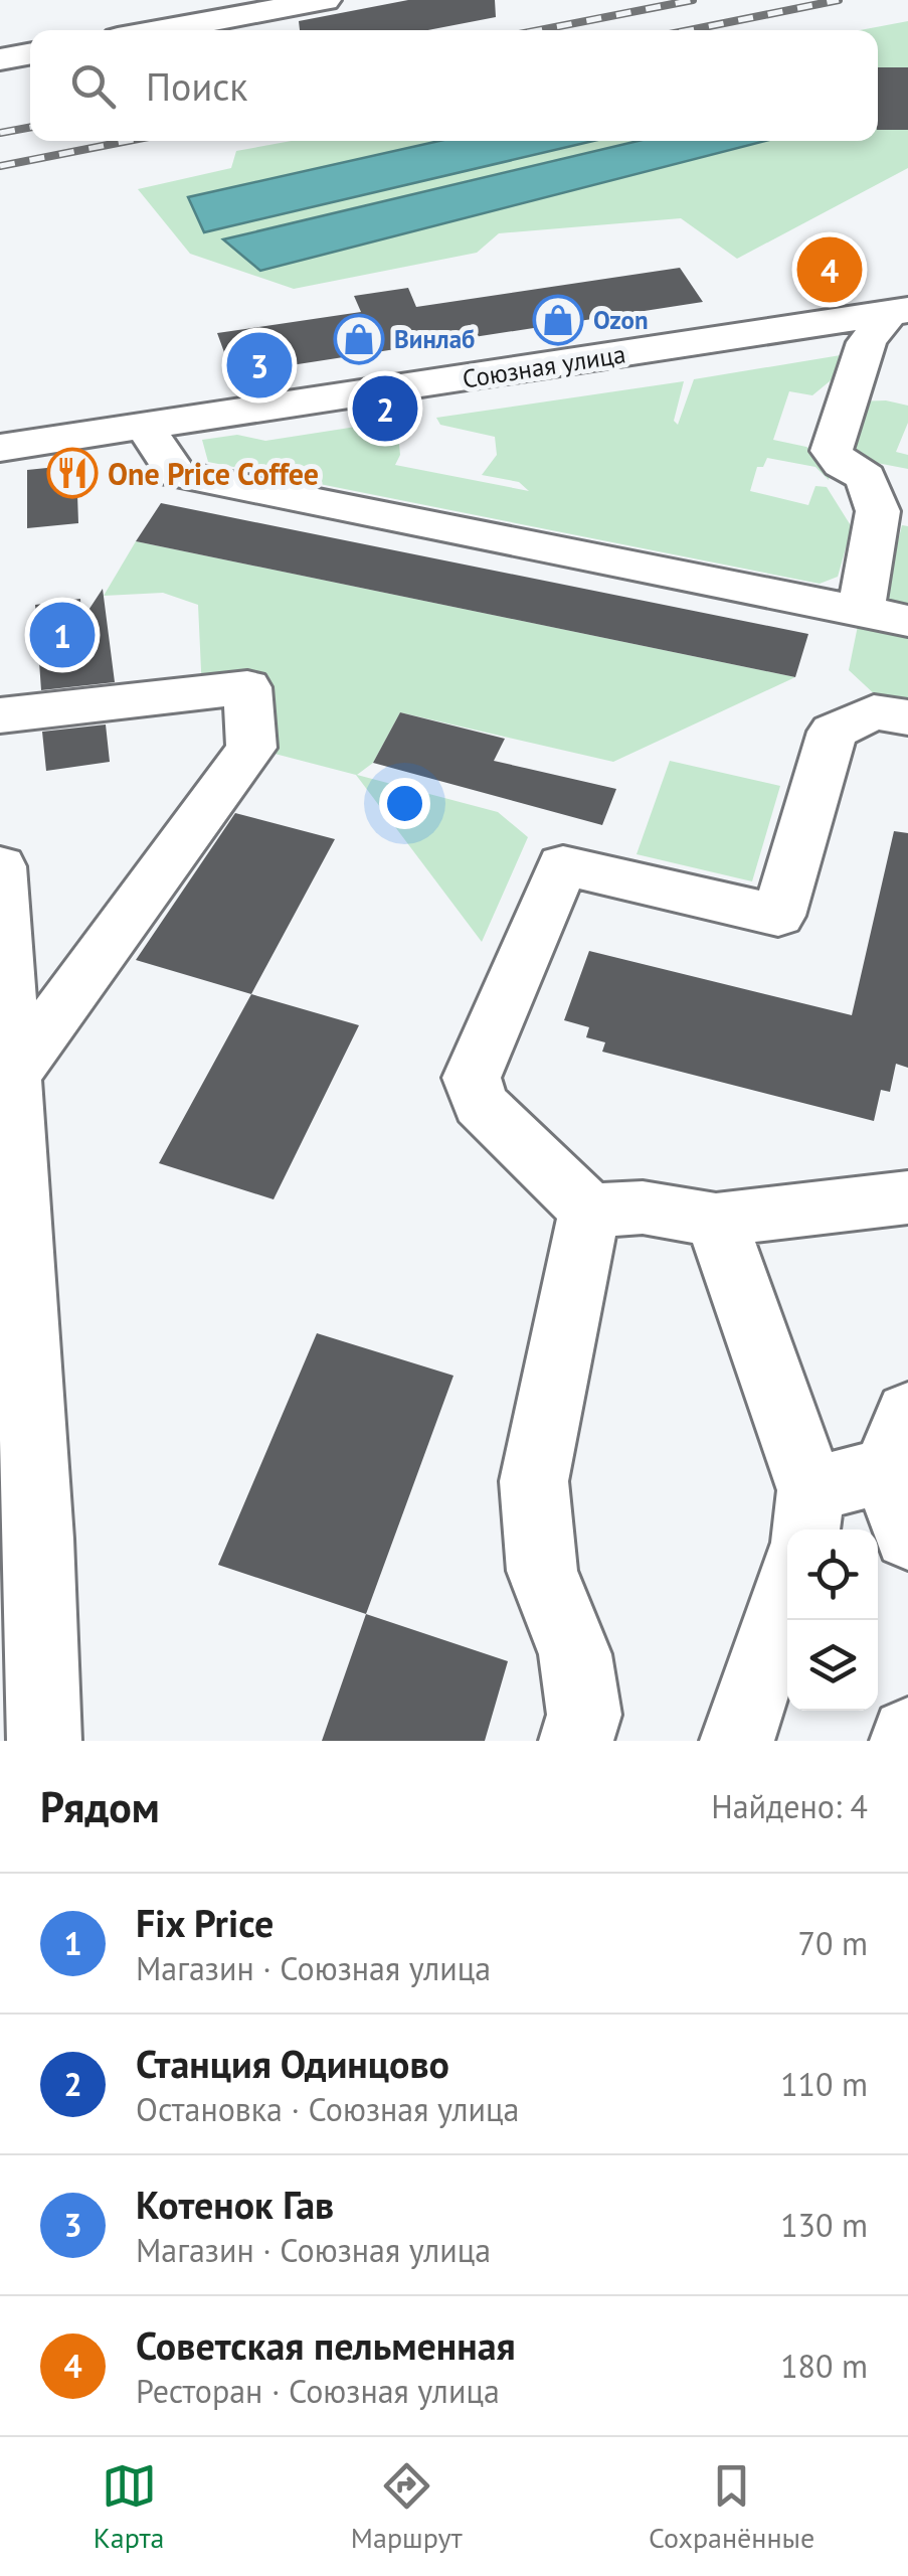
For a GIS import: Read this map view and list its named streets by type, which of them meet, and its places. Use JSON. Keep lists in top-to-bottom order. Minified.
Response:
{"streets":{"street":["Союзная улица"]},"places":{"shop":["Ozon","Винлаб"],"restaurant":["One Price Coffee"]},"page":{"search":"Поиск","pins":["4","3","2","1"],"heading":["Рядом","Найдено: 4"],"list":[{"mark":"1","name":"Fix Price","note":"Магазин · Союзная улица","value":"70 m"},{"mark":"2","name":"Станция Одинцово","note":"Остановка · Союзная улица","value":"110 m"},{"mark":"3","name":"Котенок Гав","note":"Магазин · Союзная улица","value":"130 m"},{"mark":"4","name":"Советская пельменная","note":"Ресторан · Союзная улица","value":"180 m"}],"nav":["Карта","Маршрут","Сохранённые"]}}
